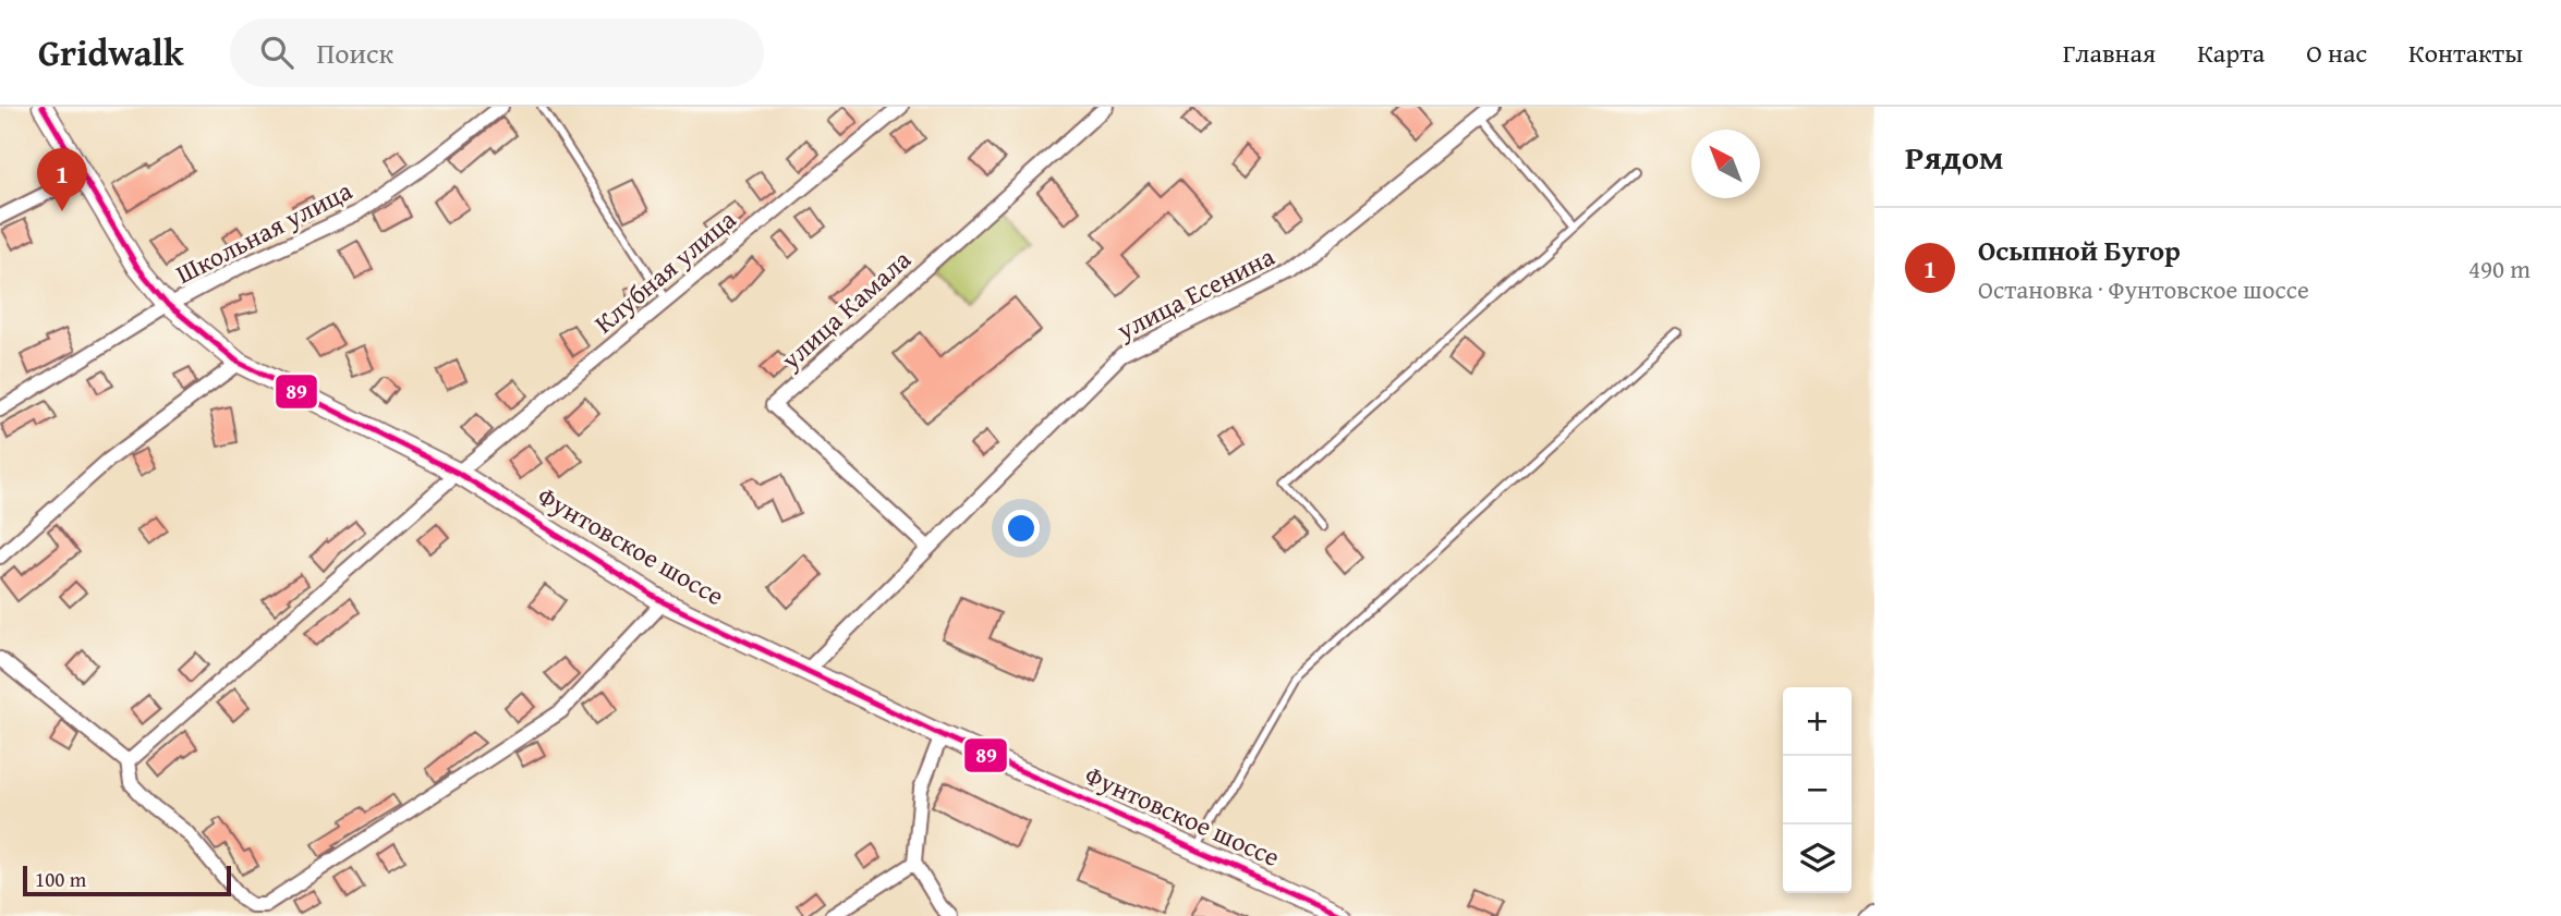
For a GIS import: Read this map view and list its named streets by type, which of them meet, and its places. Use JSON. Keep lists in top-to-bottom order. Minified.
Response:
{"streets":{"street":["Школьная улица","Клубная улица","улица Есенина","улица Камала","Фунтовское шоссе"]},"crossings":[["Школьная улица","Фунтовское шоссе"],["Клубная улица","Фунтовское шоссе"],["улица Есенина","улица Камала"],["улица Есенина","Фунтовское шоссе"]],"lines":["transit line 89"],"scale_bar":"100 m","north":"top left","page":{"header":"Gridwalk","search":"Поиск","nav":["Главная","Карта","О нас","Контакты"],"heading":"Рядом","pins":"1","list":[{"mark":"1","name":"Осыпной Бугор","note":"Остановка · Фунтовское шоссе","value":"490 m"}],"map_buttons":["+","−"],"scale":"100 m"}}
